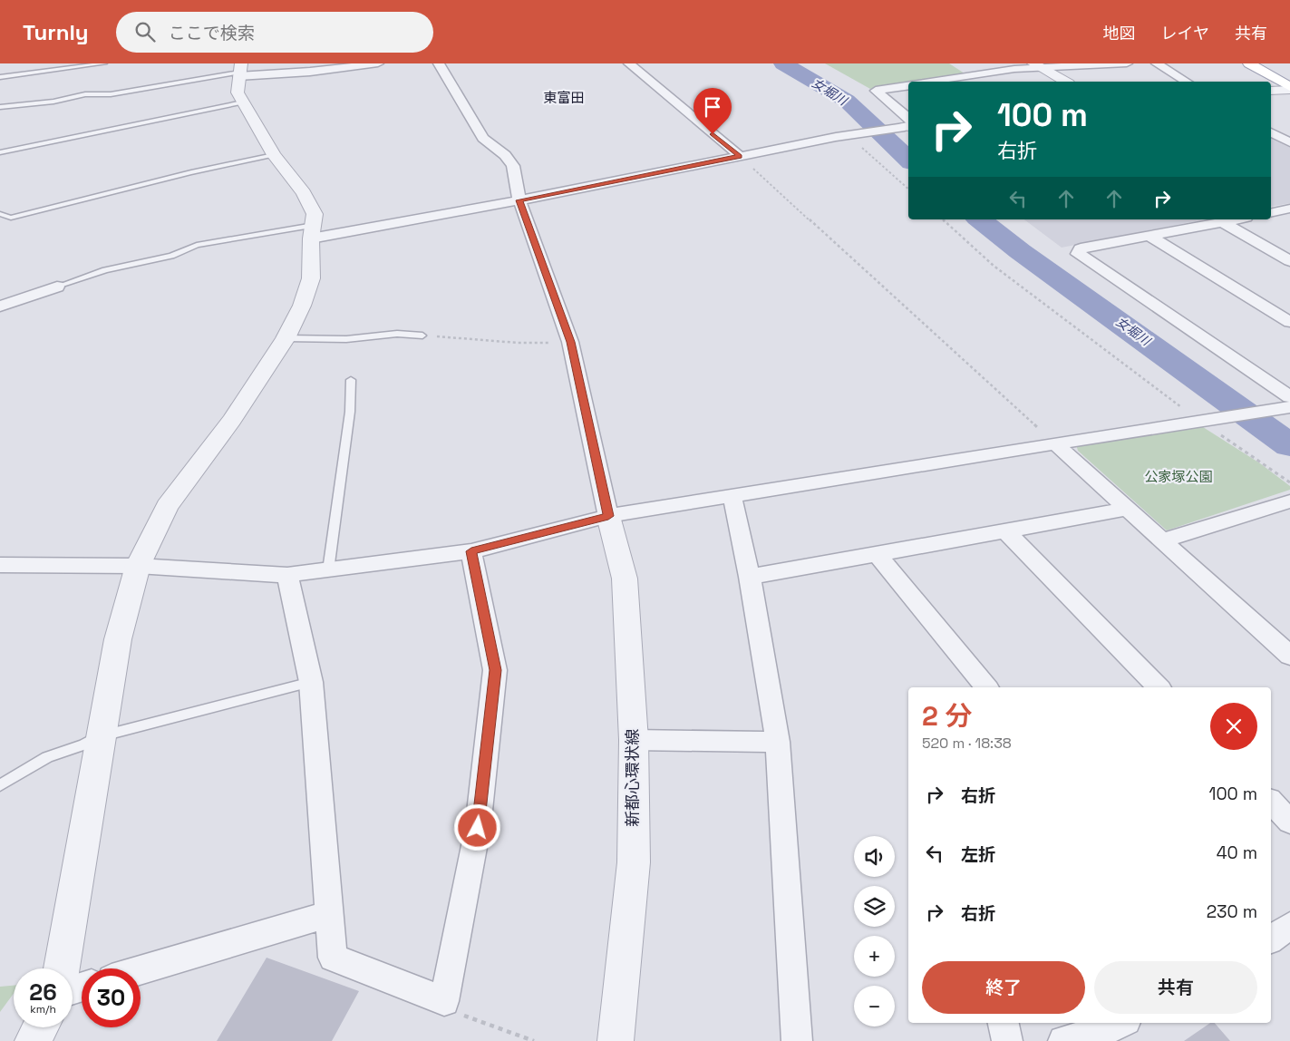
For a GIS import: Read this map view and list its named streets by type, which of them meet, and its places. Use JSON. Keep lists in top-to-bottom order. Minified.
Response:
{"streets":{"street":["新都心環状線"]},"districts":["東富田"],"water":["女堀川"],"parks":["公家塚公園"],"page":{"header":"Turnly","search":"ここで検索","nav":["地図","レイヤ","共有"],"turn":["100 m","右折"],"heading":["2 分","520 m · 18:38"],"list":[{"name":"右折","value":"100 m"},{"name":"左折","value":"40 m"},{"name":"右折","value":"230 m"}],"map_buttons":["+","−"],"buttons":["終了","共有"],"speed":"26 km/h","limit":"30"}}
